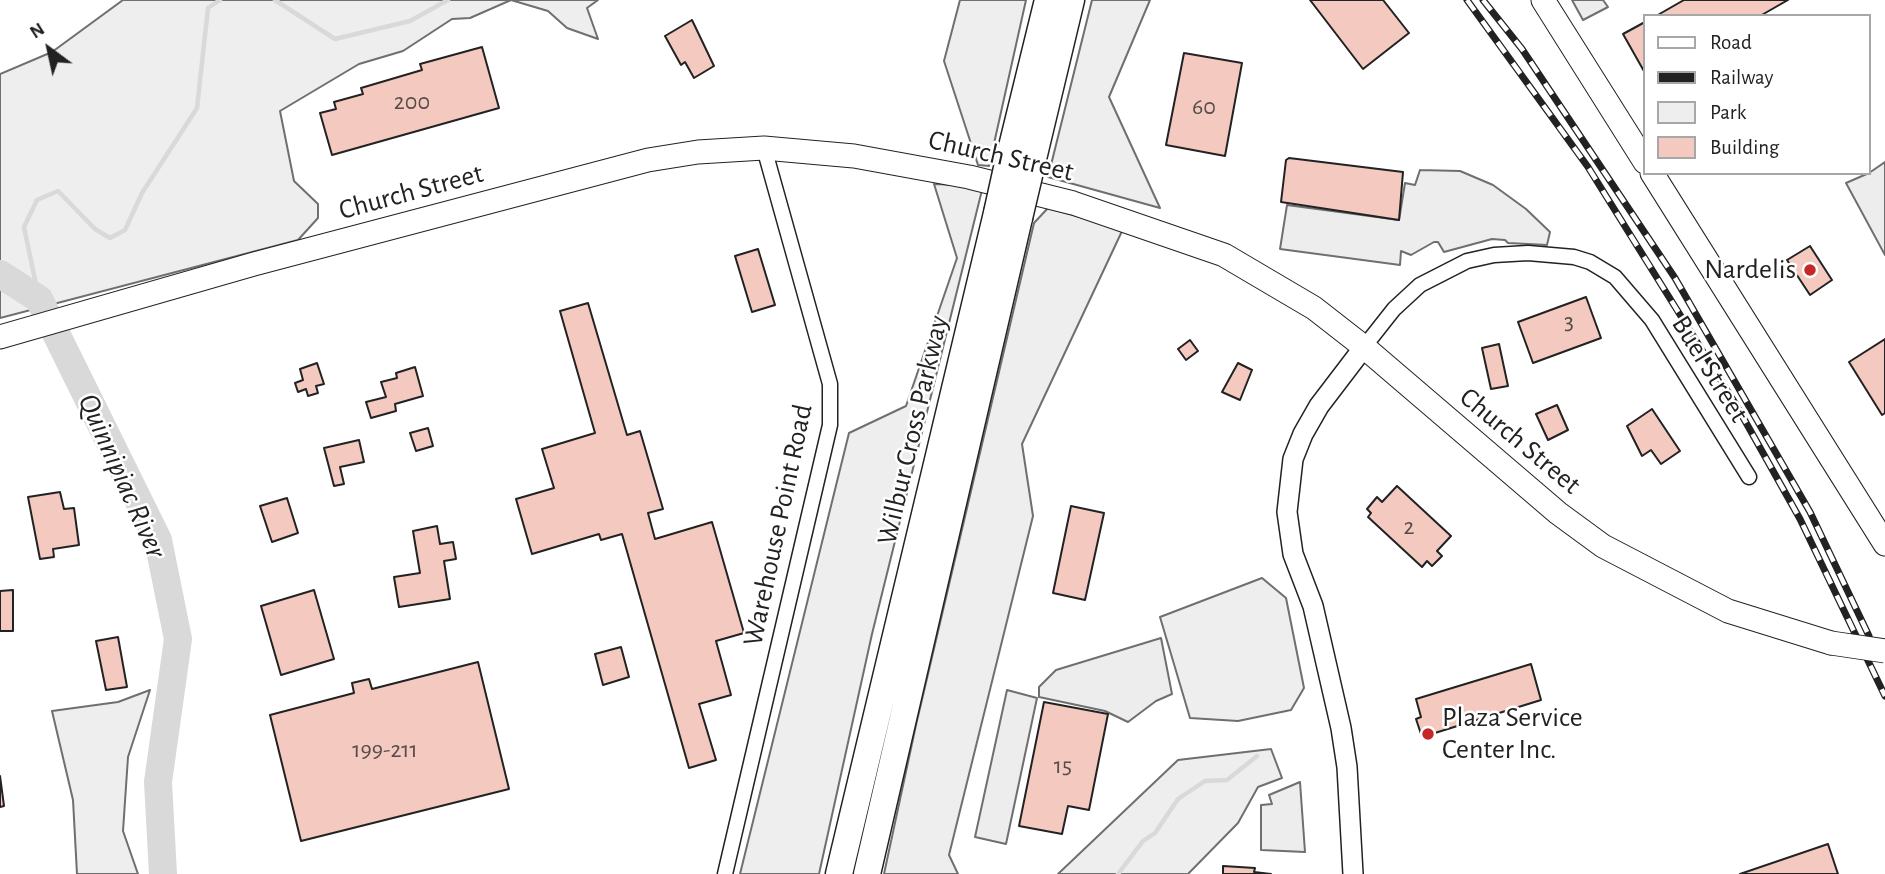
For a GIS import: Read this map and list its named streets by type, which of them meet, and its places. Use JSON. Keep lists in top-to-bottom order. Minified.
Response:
{"streets":{"highway":["Wilbur Cross Parkway"],"main road":["Church Street"],"street":["Buel Street","Warehouse Point Road"]},"crossings":[["Church Street","Buel Street"],["Church Street","Warehouse Point Road"]],"water":["Quinnipiac River"],"places":["Nardelis","Plaza Service Center Inc."],"house_numbers":["200","60","3","2","199-211","15"],"legend":["Road","Railway","Park","Building"],"north":"top left"}
